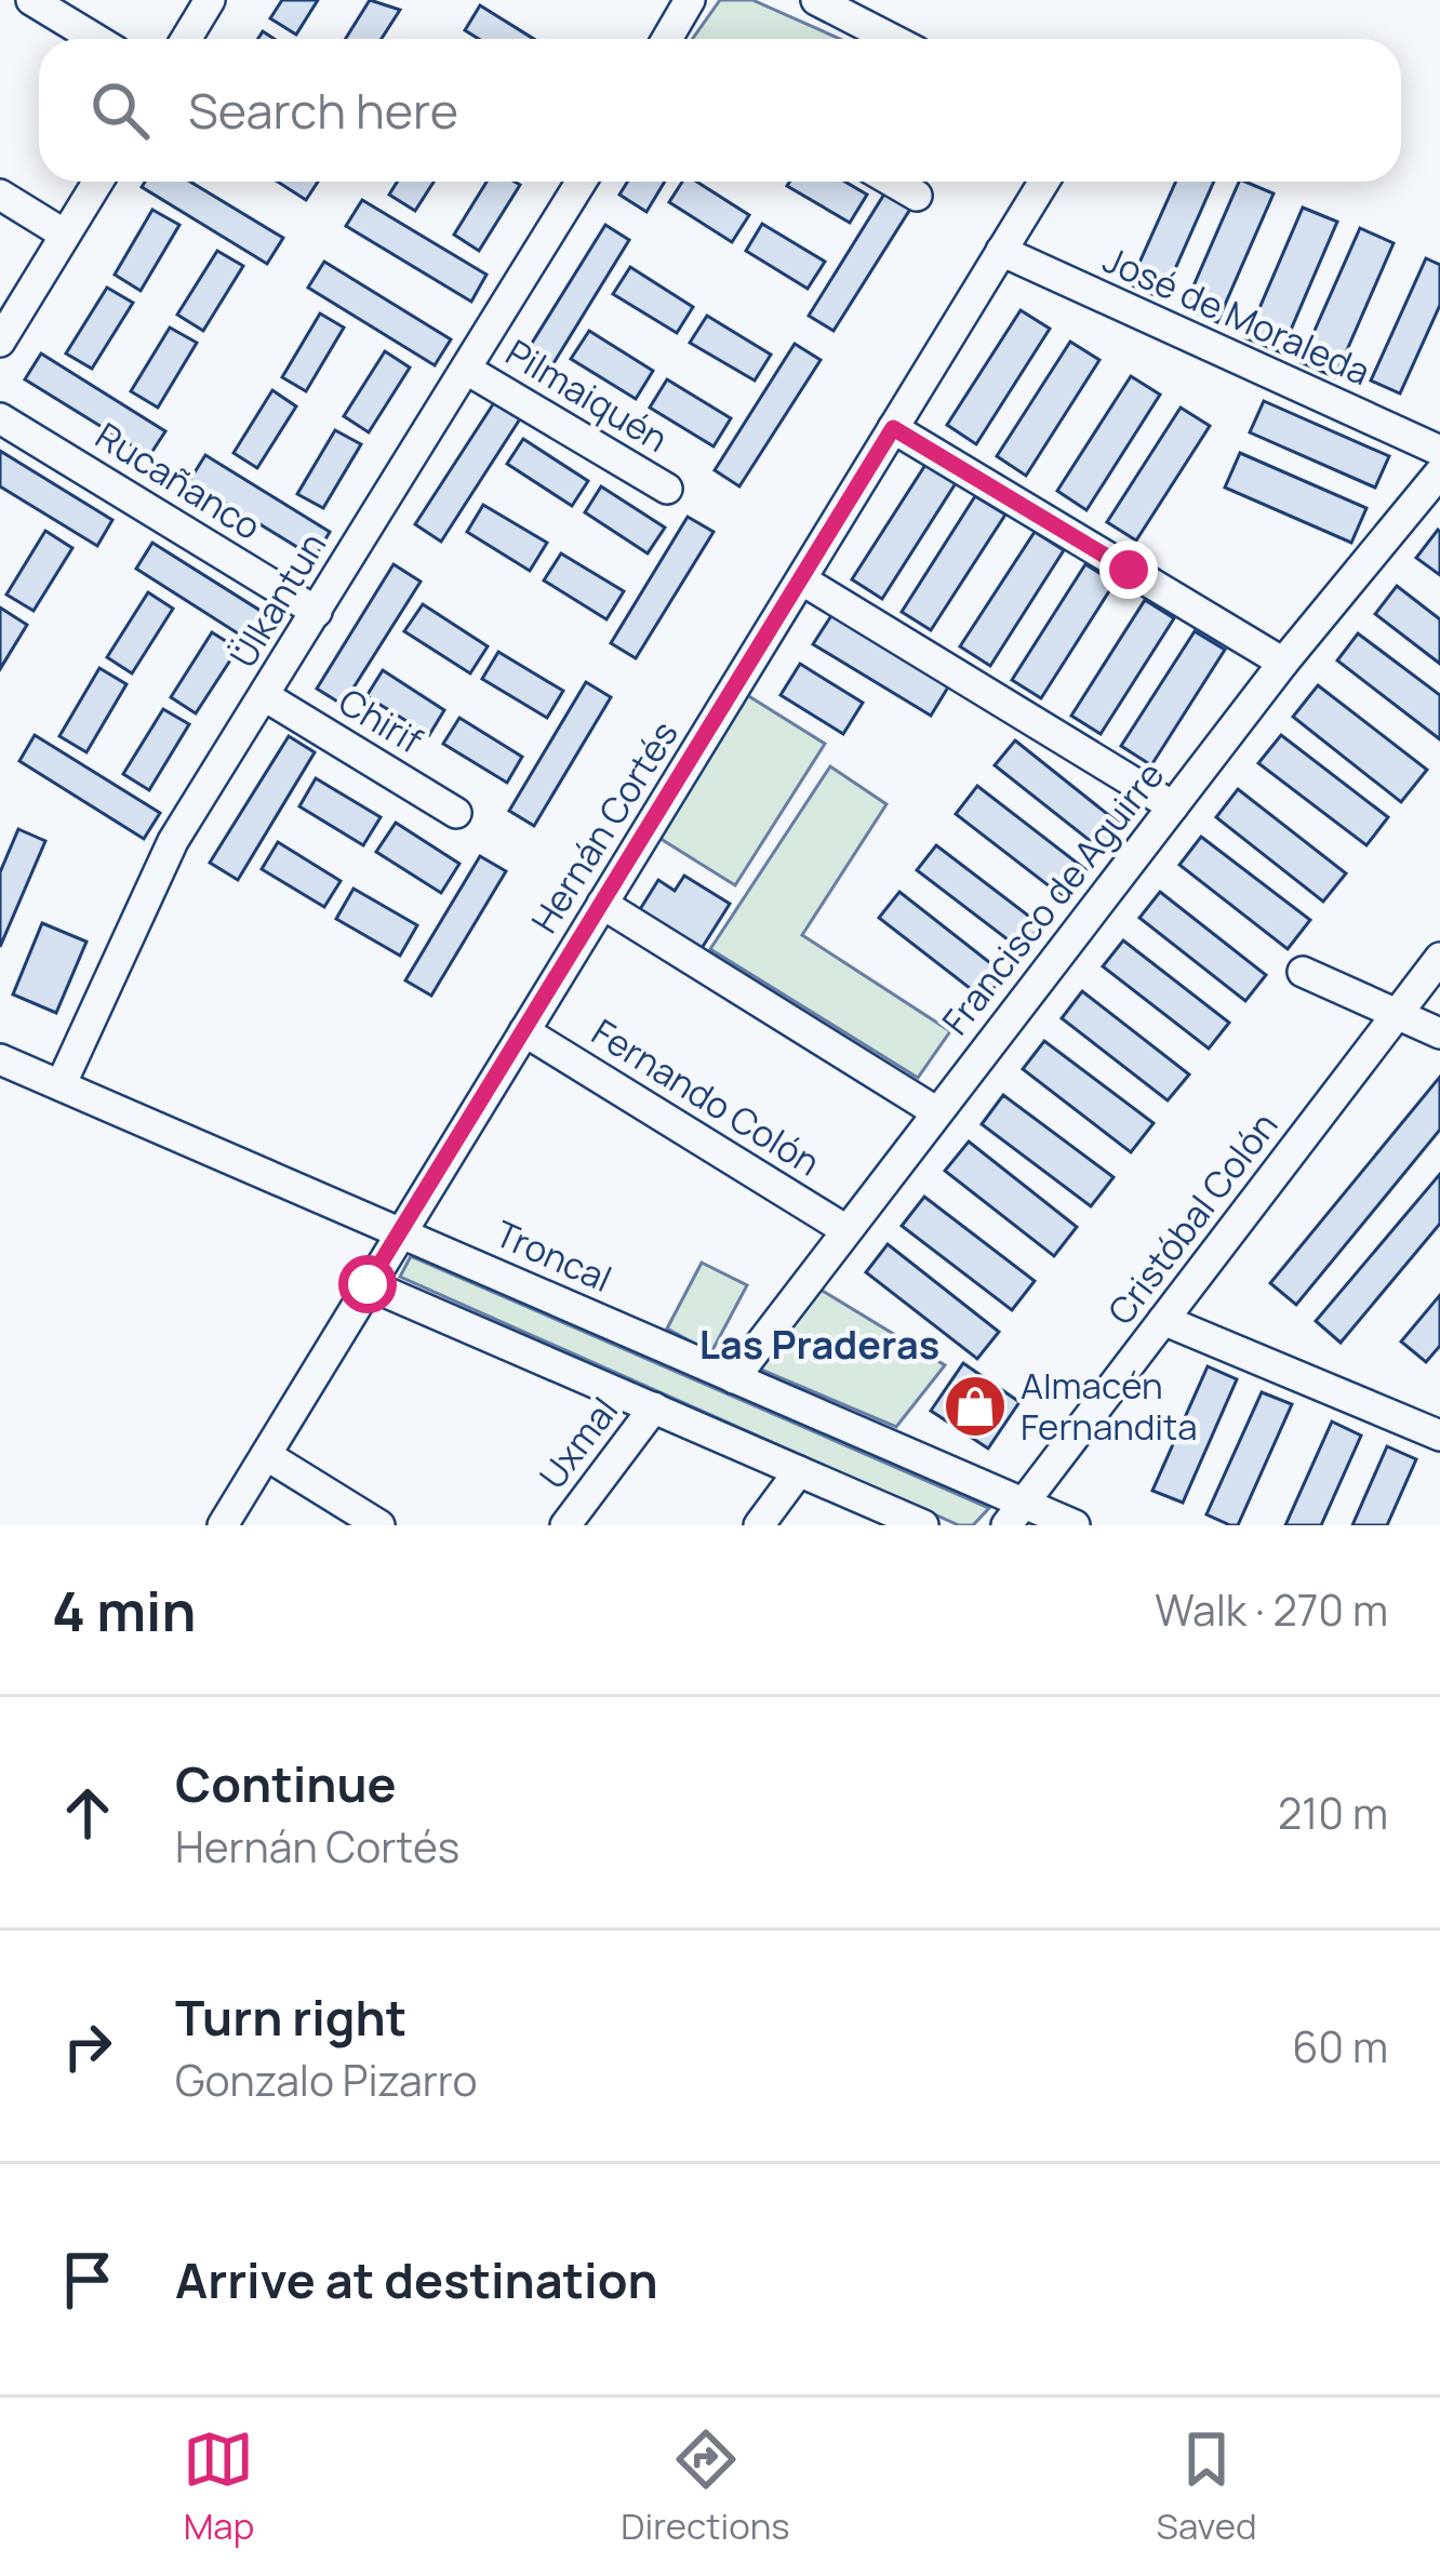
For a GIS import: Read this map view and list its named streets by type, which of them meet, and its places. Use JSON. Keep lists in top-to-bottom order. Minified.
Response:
{"streets":{"street":["José de Moraleda","Pilmaiquén","Rucañanco","Ülkantun","Chirif","Hernán Cortés","Francisco de Aguirre","Fernando Colón","Cristóbal Colón","Troncal","Uxmal"]},"crossings":[["José de Moraleda","Hernán Cortés"],["Pilmaiquén","Ülkantun"],["Rucañanco","Ülkantun"],["Ülkantun","Chirif"],["Ülkantun","Troncal"],["Hernán Cortés","Fernando Colón"],["Hernán Cortés","Troncal"],["Francisco de Aguirre","Fernando Colón"],["Francisco de Aguirre","Troncal"],["Cristóbal Colón","Troncal"]],"districts":["Las Praderas"],"places":{"shop":["Almacén Fernandita"]},"page":{"search":"Search here","heading":["4 min","Walk · 270 m"],"list":[["Continue","Hernán Cortés","210 m"],["Turn right","Gonzalo Pizarro","60 m"],"Arrive at destination"],"nav":["Map","Directions","Saved"]}}
